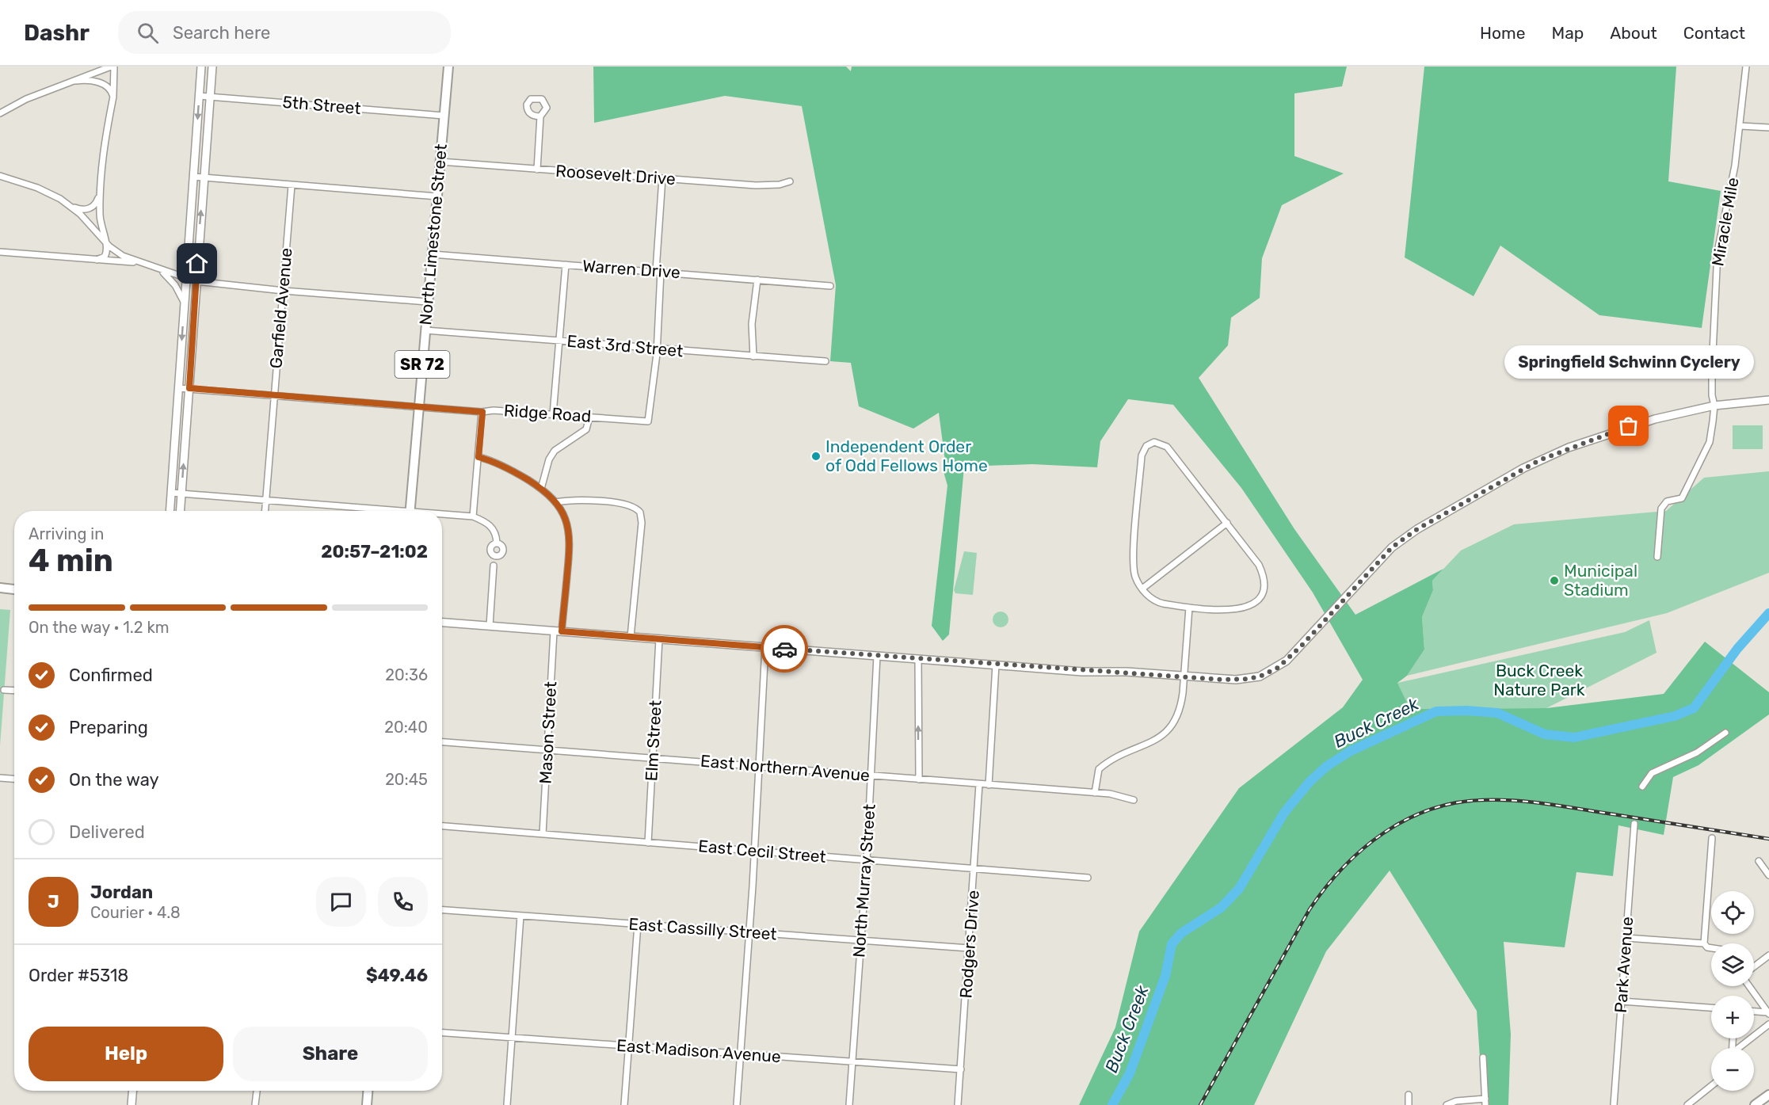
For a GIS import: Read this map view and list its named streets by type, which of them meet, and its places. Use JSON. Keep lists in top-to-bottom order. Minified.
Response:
{"streets":{"main road":["North Limestone Street","SR 72"],"street":["5th Street","Roosevelt Drive","Miracle Mile","Warren Drive","Garfield Avenue","East 3rd Street","Ridge Road","Mason Street","Elm Street","East Northern Avenue","East Cecil Street","North Murray Street","East Cassilly Street","Rodgers Drive","Park Avenue","East Madison Avenue"]},"crossings":[["5th Street","North Limestone Street"],["Roosevelt Drive","North Limestone Street"],["North Limestone Street","Warren Drive"],["North Limestone Street","East 3rd Street"],["North Limestone Street","Ridge Road"],["Garfield Avenue","Ridge Road"],["East 3rd Street","Ridge Road"],["Mason Street","East Northern Avenue"],["Mason Street","East Cecil Street"],["Elm Street","East Northern Avenue"],["Elm Street","East Cecil Street"],["East Northern Avenue","North Murray Street"],["East Northern Avenue","Rodgers Drive"],["East Cecil Street","North Murray Street"],["East Cecil Street","Rodgers Drive"],["North Murray Street","East Cassilly Street"],["North Murray Street","East Madison Avenue"],["East Cassilly Street","Rodgers Drive"],["Rodgers Drive","East Madison Avenue"]],"water":["Buck Creek"],"parks":["Buck Creek Nature Park"],"places":["Springfield Schwinn Cyclery","Independent Order of Odd Fellows Home","Municipal Stadium"],"page":{"header":"Dashr","search":"Search here","nav":["Home","Map","About","Contact"],"bubble":"Springfield Schwinn Cyclery","heading":["4 min","Arriving in","20:57–21:02"],"panel":["Jordan","Courier · 4.8","Order #5318","$49.46"],"bar":"On the way · 1.2 km","list":[["Confirmed","20:36"],["Preparing","20:40"],["On the way","20:45"],"Delivered"],"round":"J","map_buttons":["+","−"],"buttons":["Help","Share"]}}
